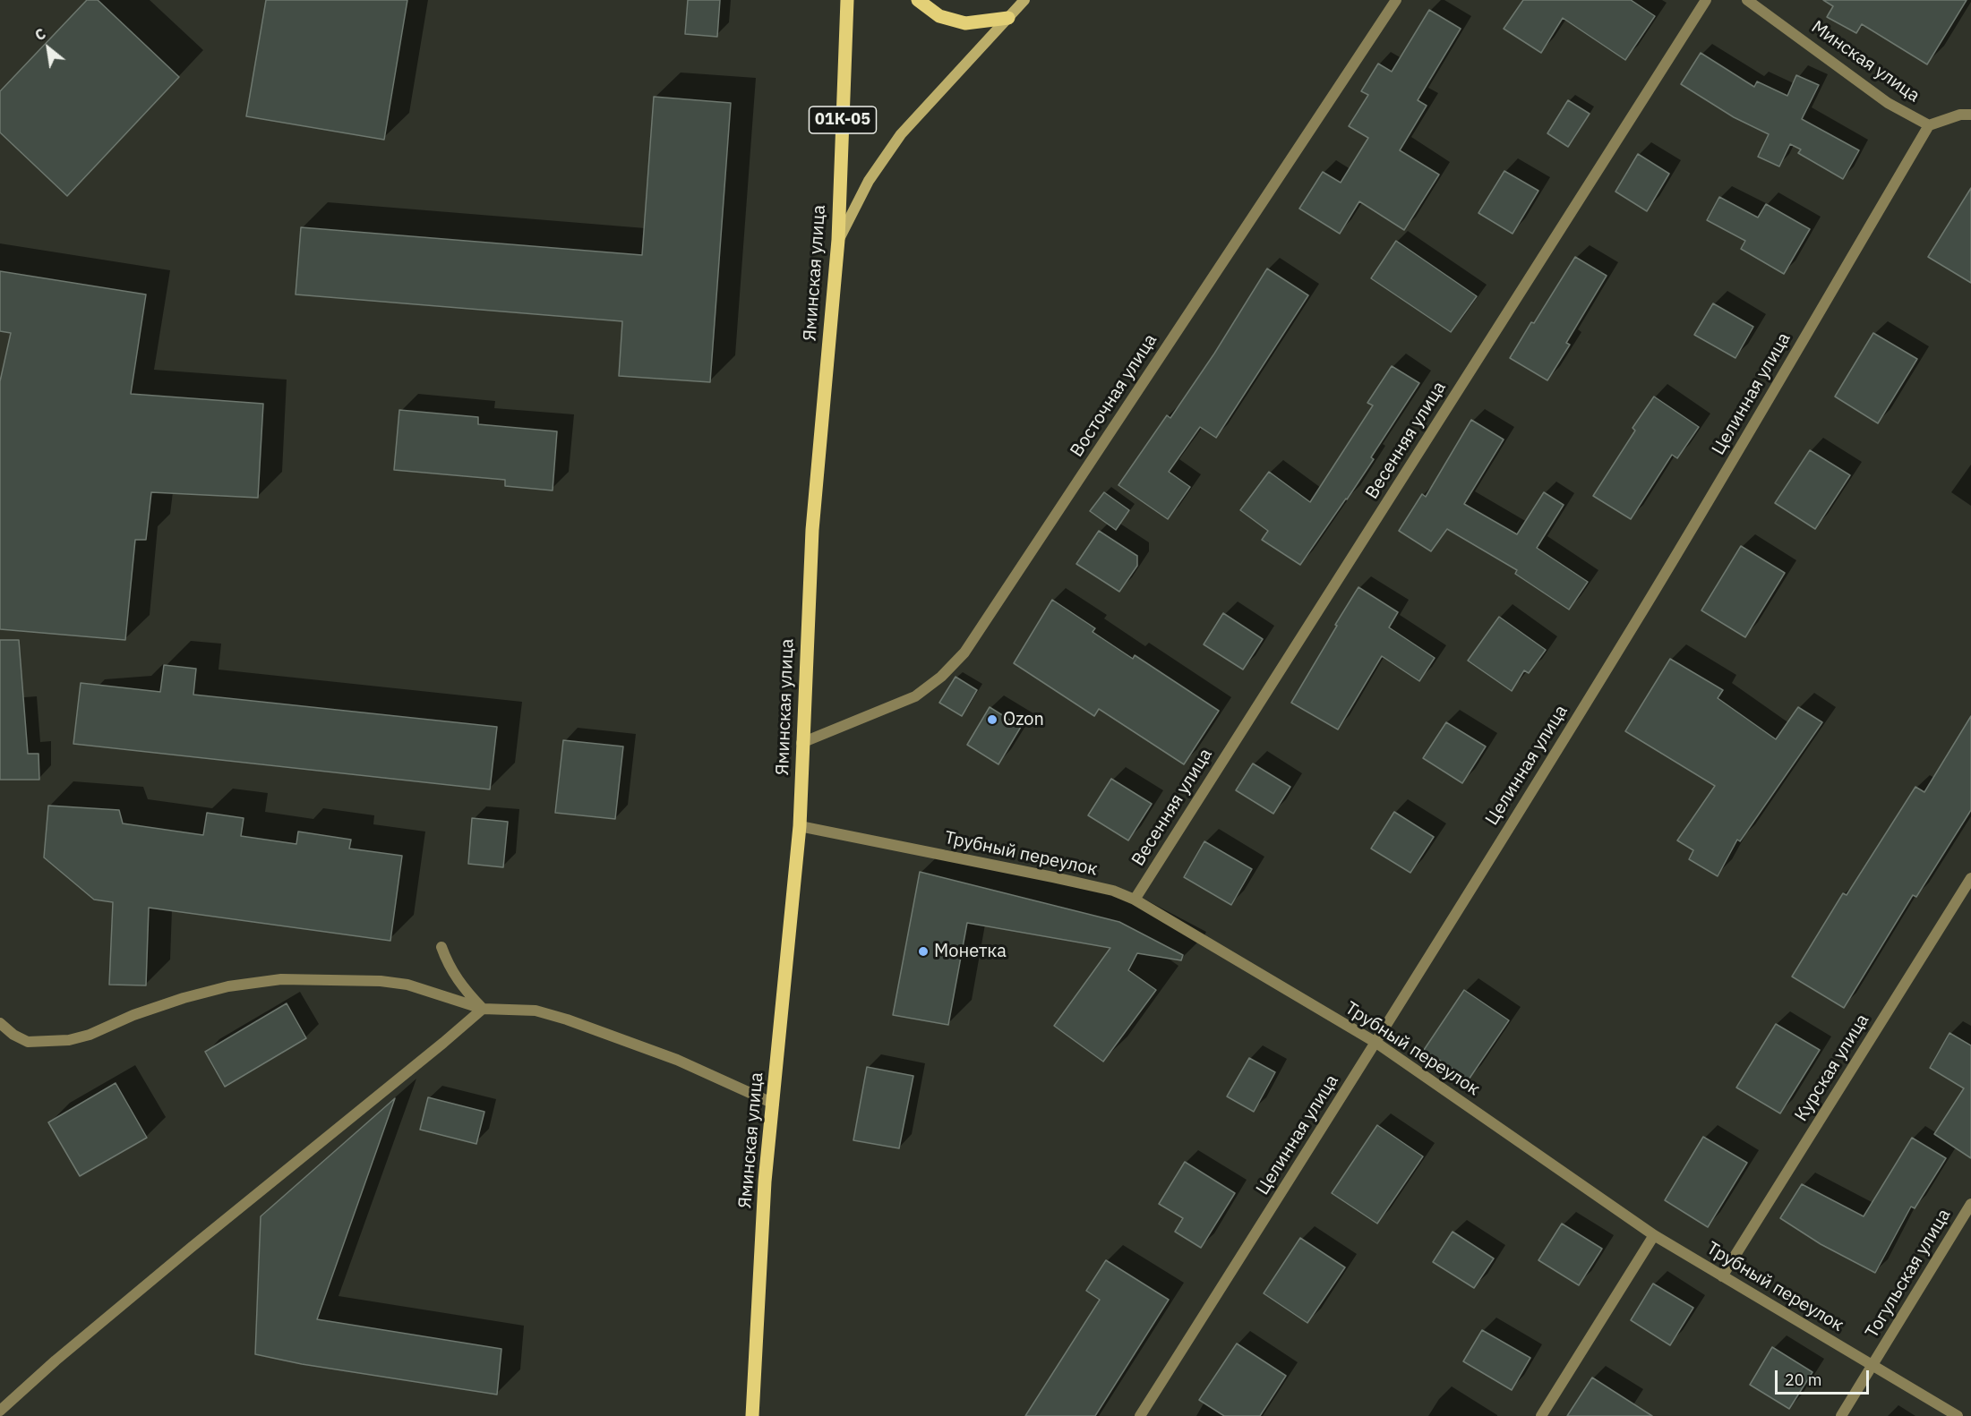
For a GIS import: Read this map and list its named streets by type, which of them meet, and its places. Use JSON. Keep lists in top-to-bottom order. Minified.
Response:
{"streets":{"main road":["01К-05","Яминская улица"],"street":["Минская улица","Целинная улица","Восточная улица","Весенняя улица","Трубный переулок","Курская улица","Тогульская улица"]},"crossings":[["Минская улица","Целинная улица"],["Яминская улица","Восточная улица"],["Яминская улица","Трубный переулок"],["Целинная улица","Трубный переулок"],["Весенняя улица","Трубный переулок"],["Трубный переулок","Курская улица"],["Трубный переулок","Тогульская улица"]],"places":["Ozon","Монетка"],"scale_bar":"20 m","north":"top left"}
